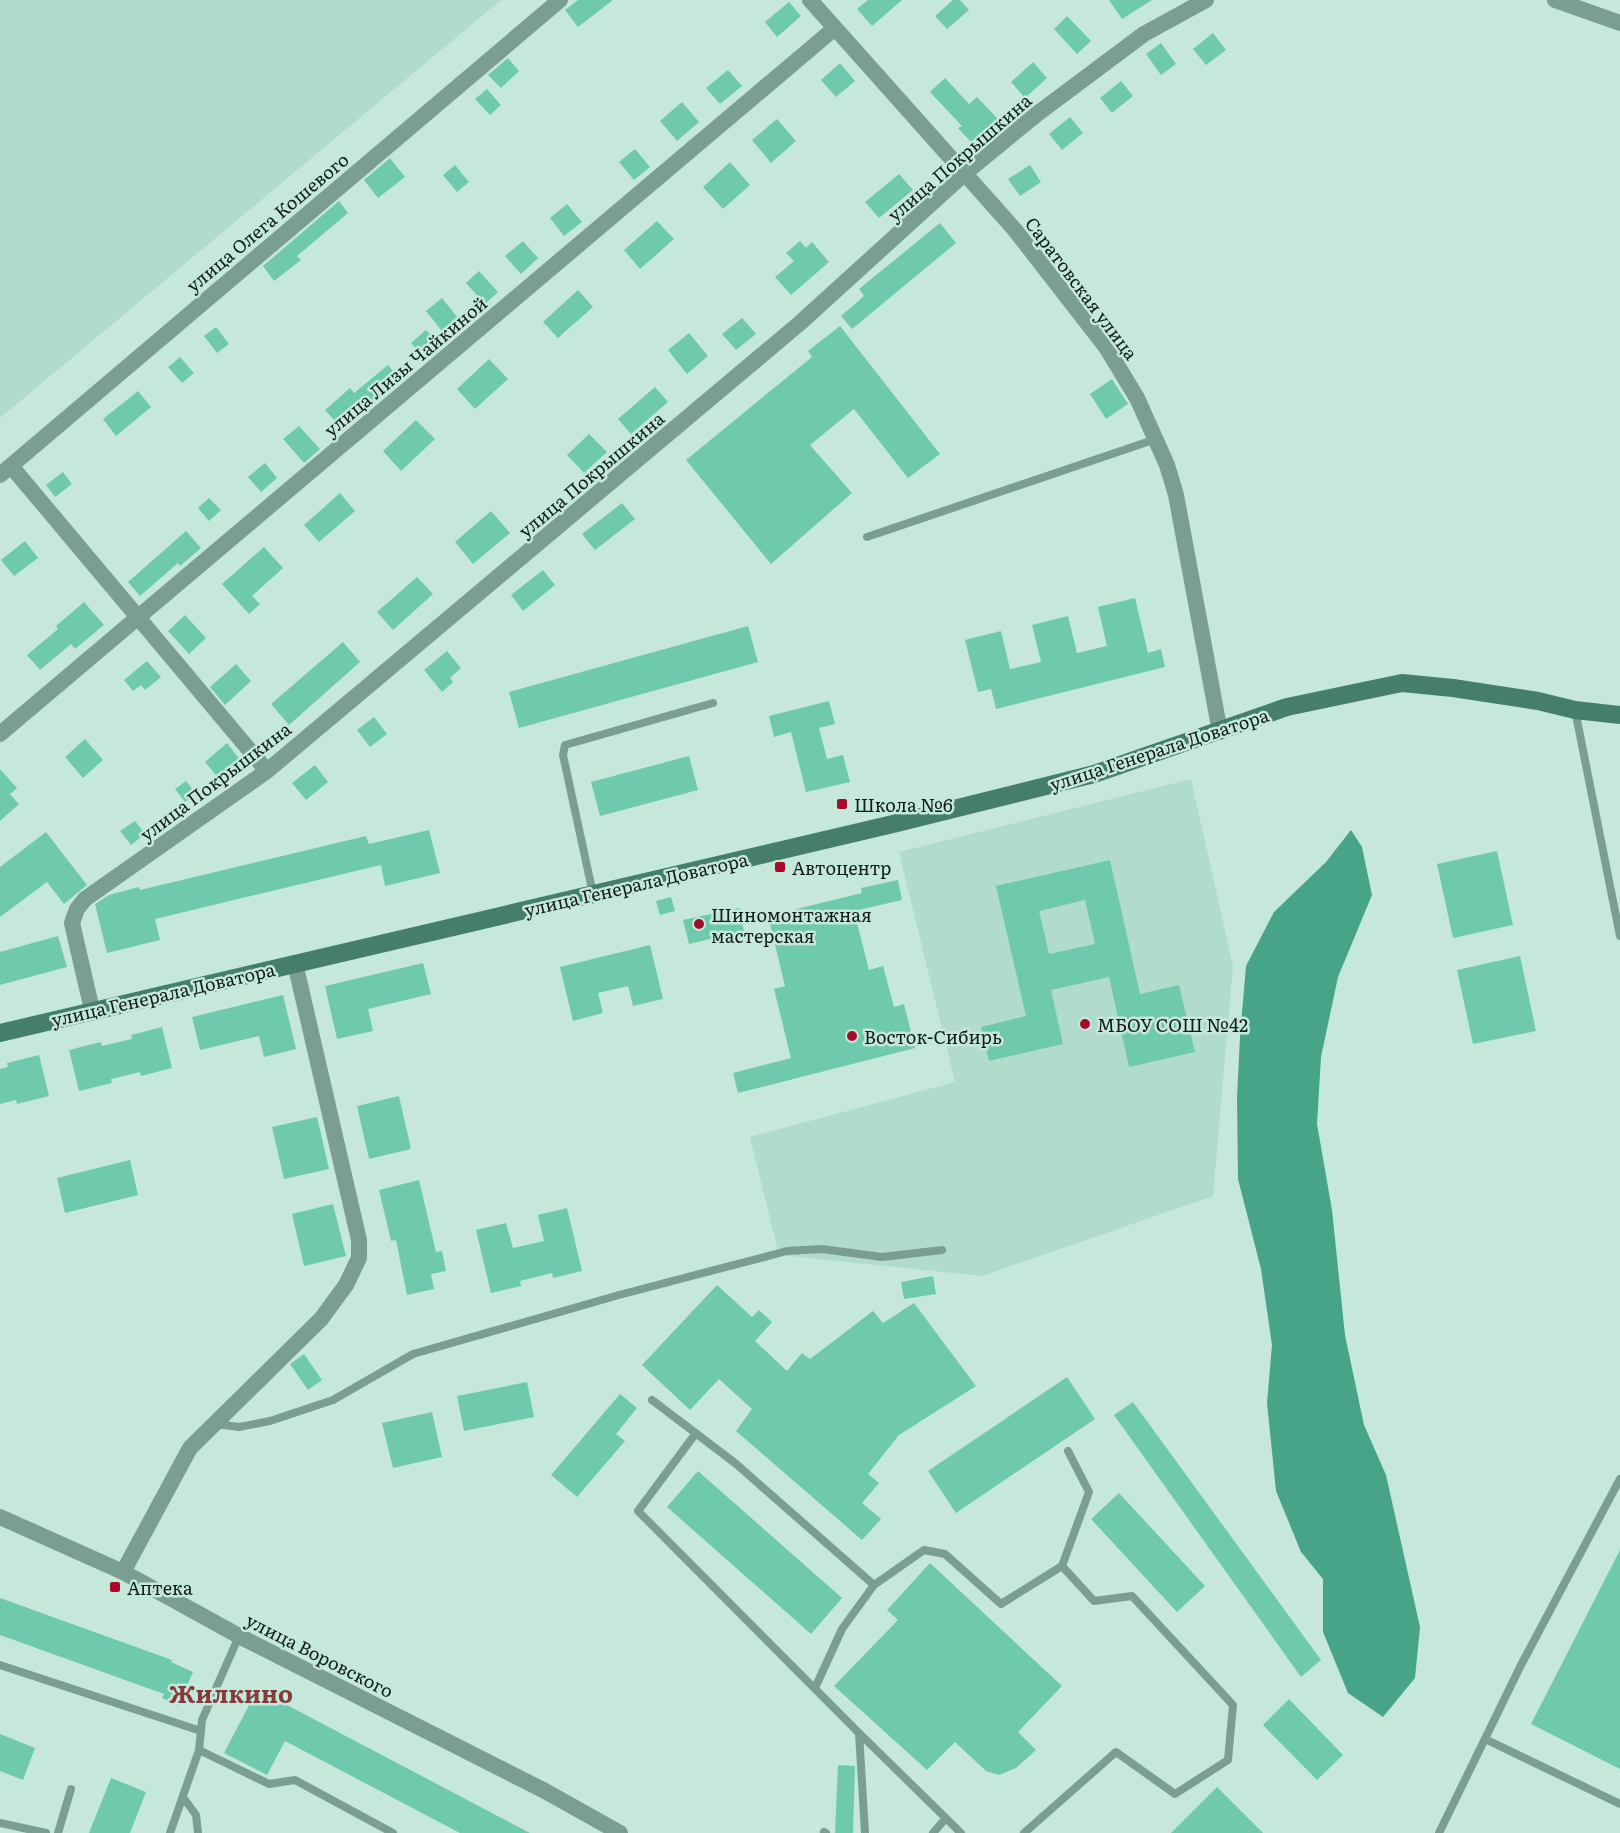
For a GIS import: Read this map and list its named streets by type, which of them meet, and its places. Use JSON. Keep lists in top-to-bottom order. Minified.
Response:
{"streets":{"street":["улица Покрышкина","улица Олега Кошевого","Саратовская улица","улица Лизы Чайкиной","улица Генерала Доватора","улица Воровского"]},"crossings":[["улица Покрышкина","Саратовская улица"],["улица Покрышкина","улица Генерала Доватора"],["Саратовская улица","улица Лизы Чайкиной"],["Саратовская улица","улица Генерала Доватора"]],"districts":["Жилкино"],"places":{"transit":["Школа №6","Автоцентр","Аптека"],"other":["Шиномонтажная мастерская","МБОУ СОШ №42","Восток-Сибирь"]}}
